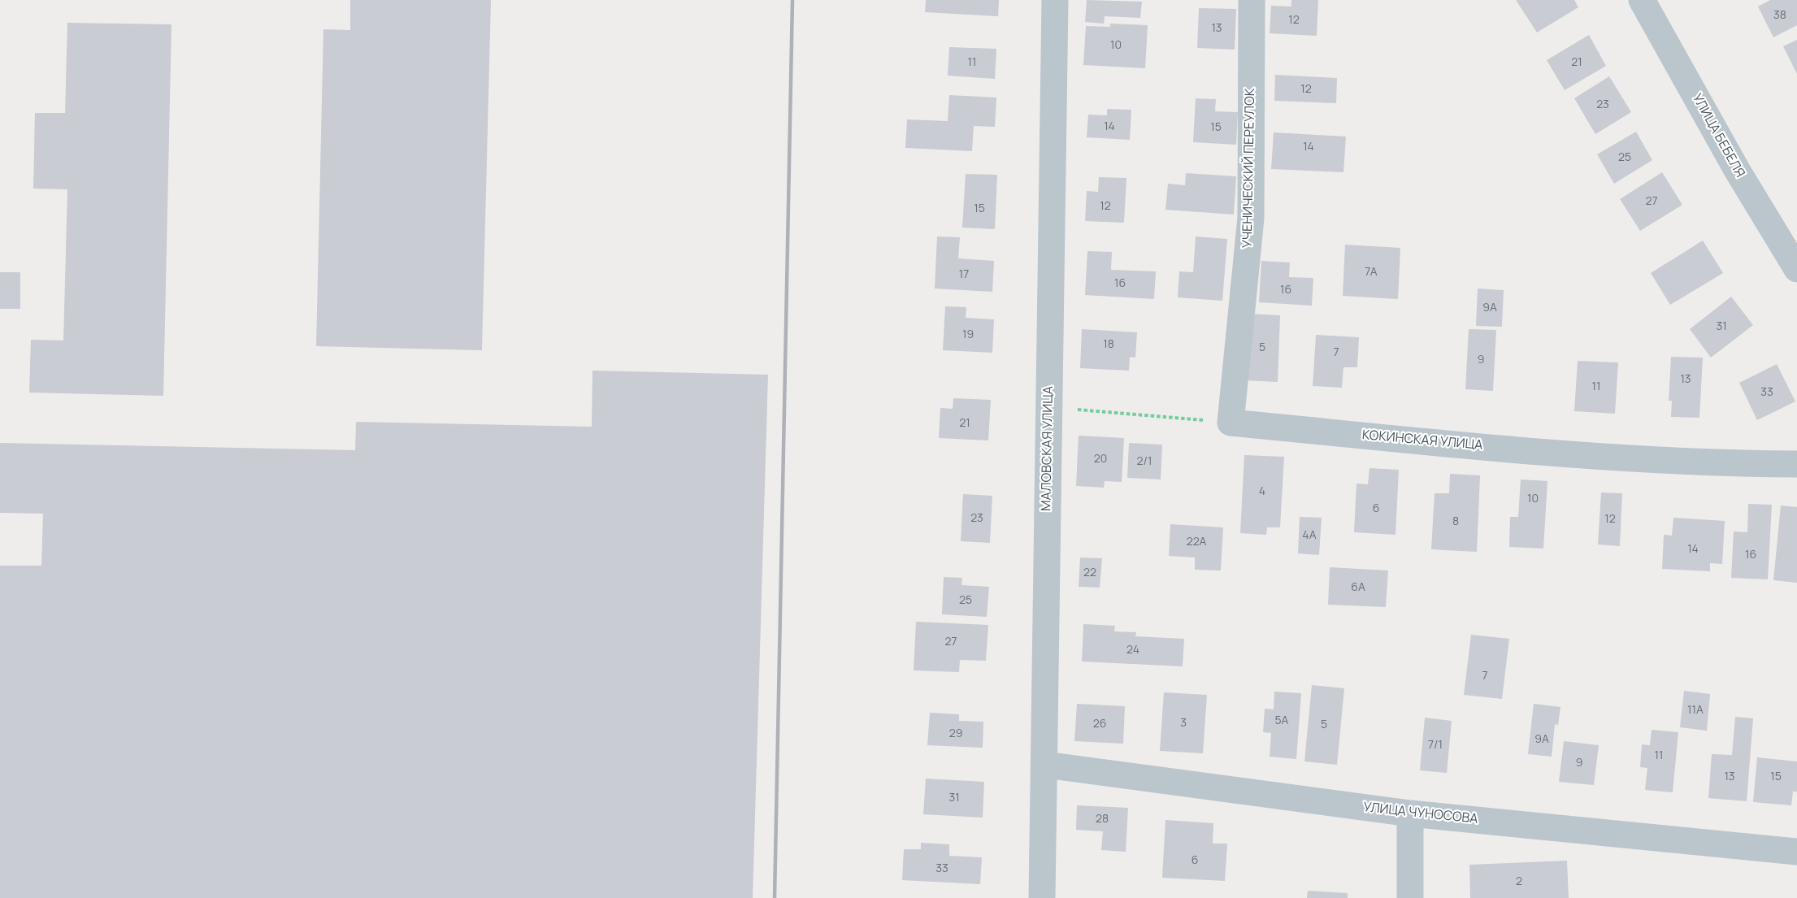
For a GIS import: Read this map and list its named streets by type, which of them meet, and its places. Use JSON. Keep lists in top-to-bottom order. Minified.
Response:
{"streets":{"street":["УЛИЦА БЕБЕЛЯ","УЧЕНИЧЕСКИЙ ПЕРЕУЛОК","КОКИНСКАЯ УЛИЦА","МАЛОВСКАЯ УЛИЦА","УЛИЦА ЧУНОСОВА"]},"crossings":[["УЧЕНИЧЕСКИЙ ПЕРЕУЛОК","КОКИНСКАЯ УЛИЦА"],["МАЛОВСКАЯ УЛИЦА","УЛИЦА ЧУНОСОВА"]],"house_numbers":["38","12","13","10","11","21","12","23","14","15","14","25","27","12","15","7А","17","16","16","9А","31","19","18","5","7","9","13","11","33","21","20","2/1","4","10","6","23","12","8","4А","22А","14","16","22","6А","25","27","24","7","11А","5А","3","26","5","29","9А","7/1","11","9","13","15","31","28","6","33","2"]}
